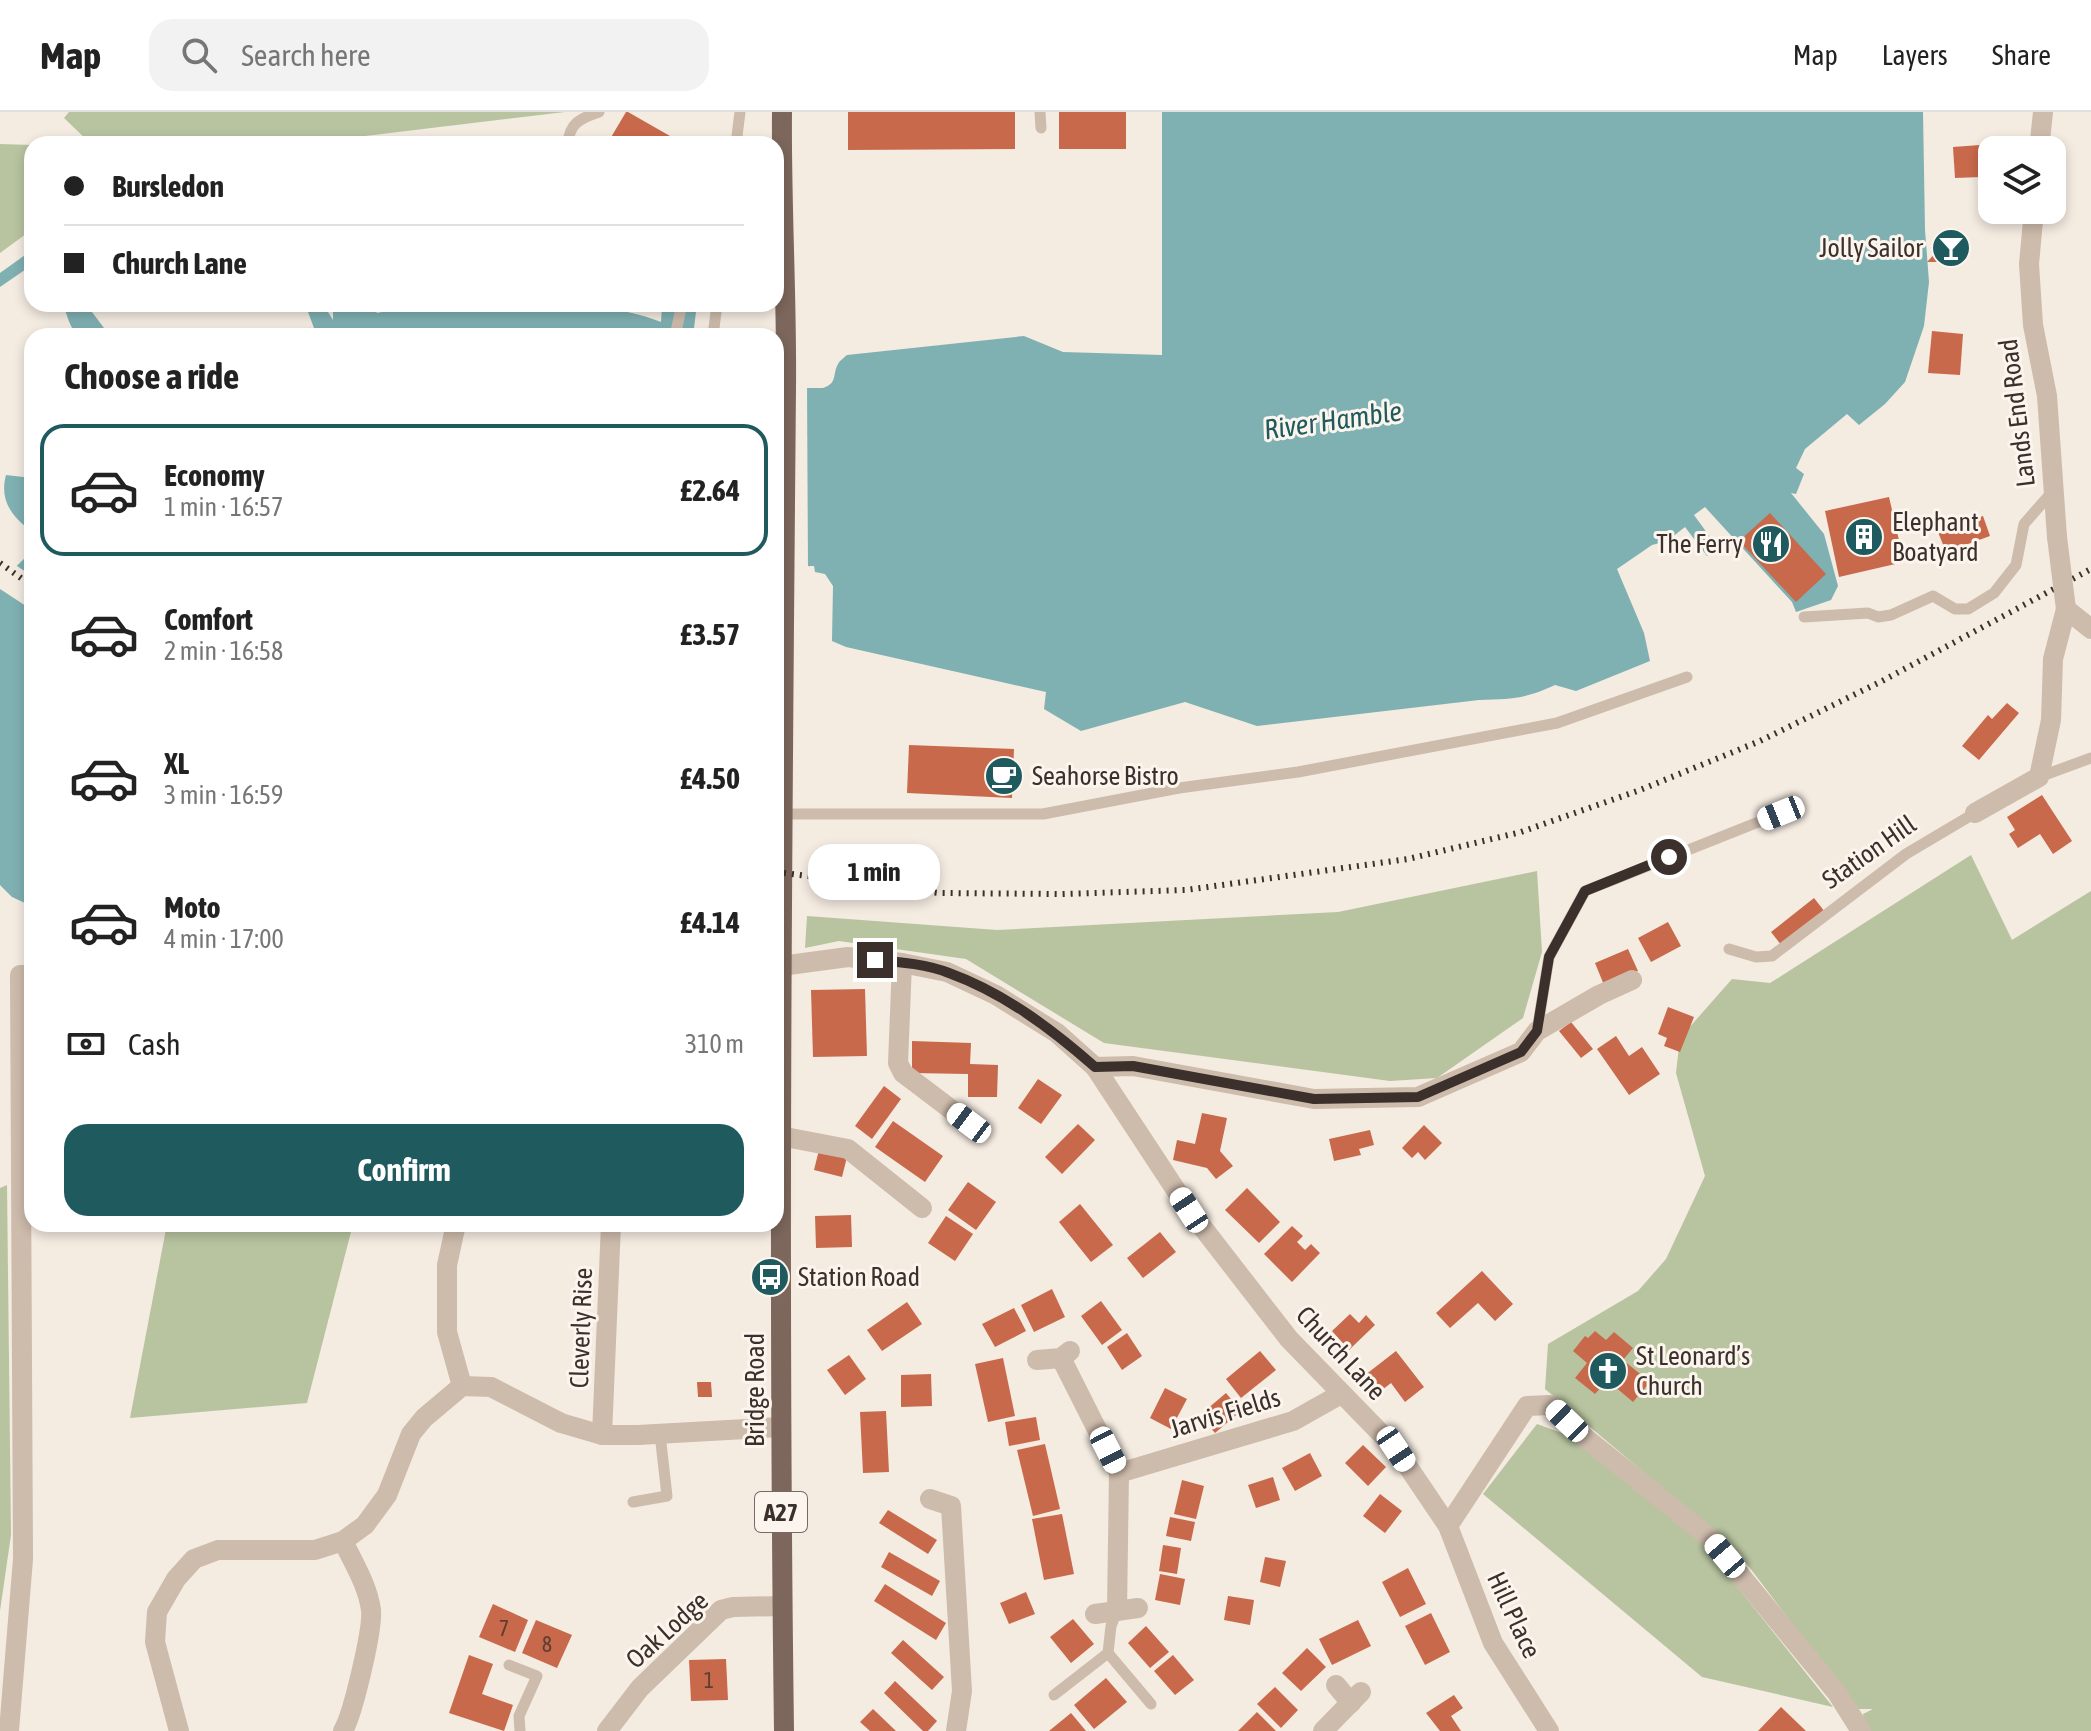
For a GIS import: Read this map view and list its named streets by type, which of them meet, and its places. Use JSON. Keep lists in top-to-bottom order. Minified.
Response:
{"streets":{"main road":["Bridge Road","A27"],"street":["Lands End Road","Station Hill","Cleverly Rise","Church Lane","Jarvis Fields","Hill Place","Oak Lodge"]},"crossings":[["Cleverly Rise","Bridge Road"],["Church Lane","Jarvis Fields"],["Church Lane","Hill Place"],["Bridge Road","Oak Lodge"]],"water":["River Hamble"],"places":{"bar":["Jolly Sailor"],"building":["Elephant Boatyard"],"restaurant":["The Ferry"],"cafe":["Seahorse Bistro"],"bus stop":["Station Road"],"church":["St Leonard’s Church"]},"house_numbers":["7","8","1"],"page":{"header":"Map","search":"Search here","nav":["Map","Layers","Share"],"banner":["Bursledon","Church Lane"],"heading":"Choose a ride","list":[{"name":"Economy","note":"1 min · 16:57","value":"£2.64"},{"name":"Comfort","note":"2 min · 16:58","value":"£3.57"},{"name":"XL","note":"3 min · 16:59","value":"£4.50"},{"name":"Moto","note":"4 min · 17:00","value":"£4.14"}],"bubble":"1 min","pay":["Cash","310 m"],"buttons":"Confirm"}}
